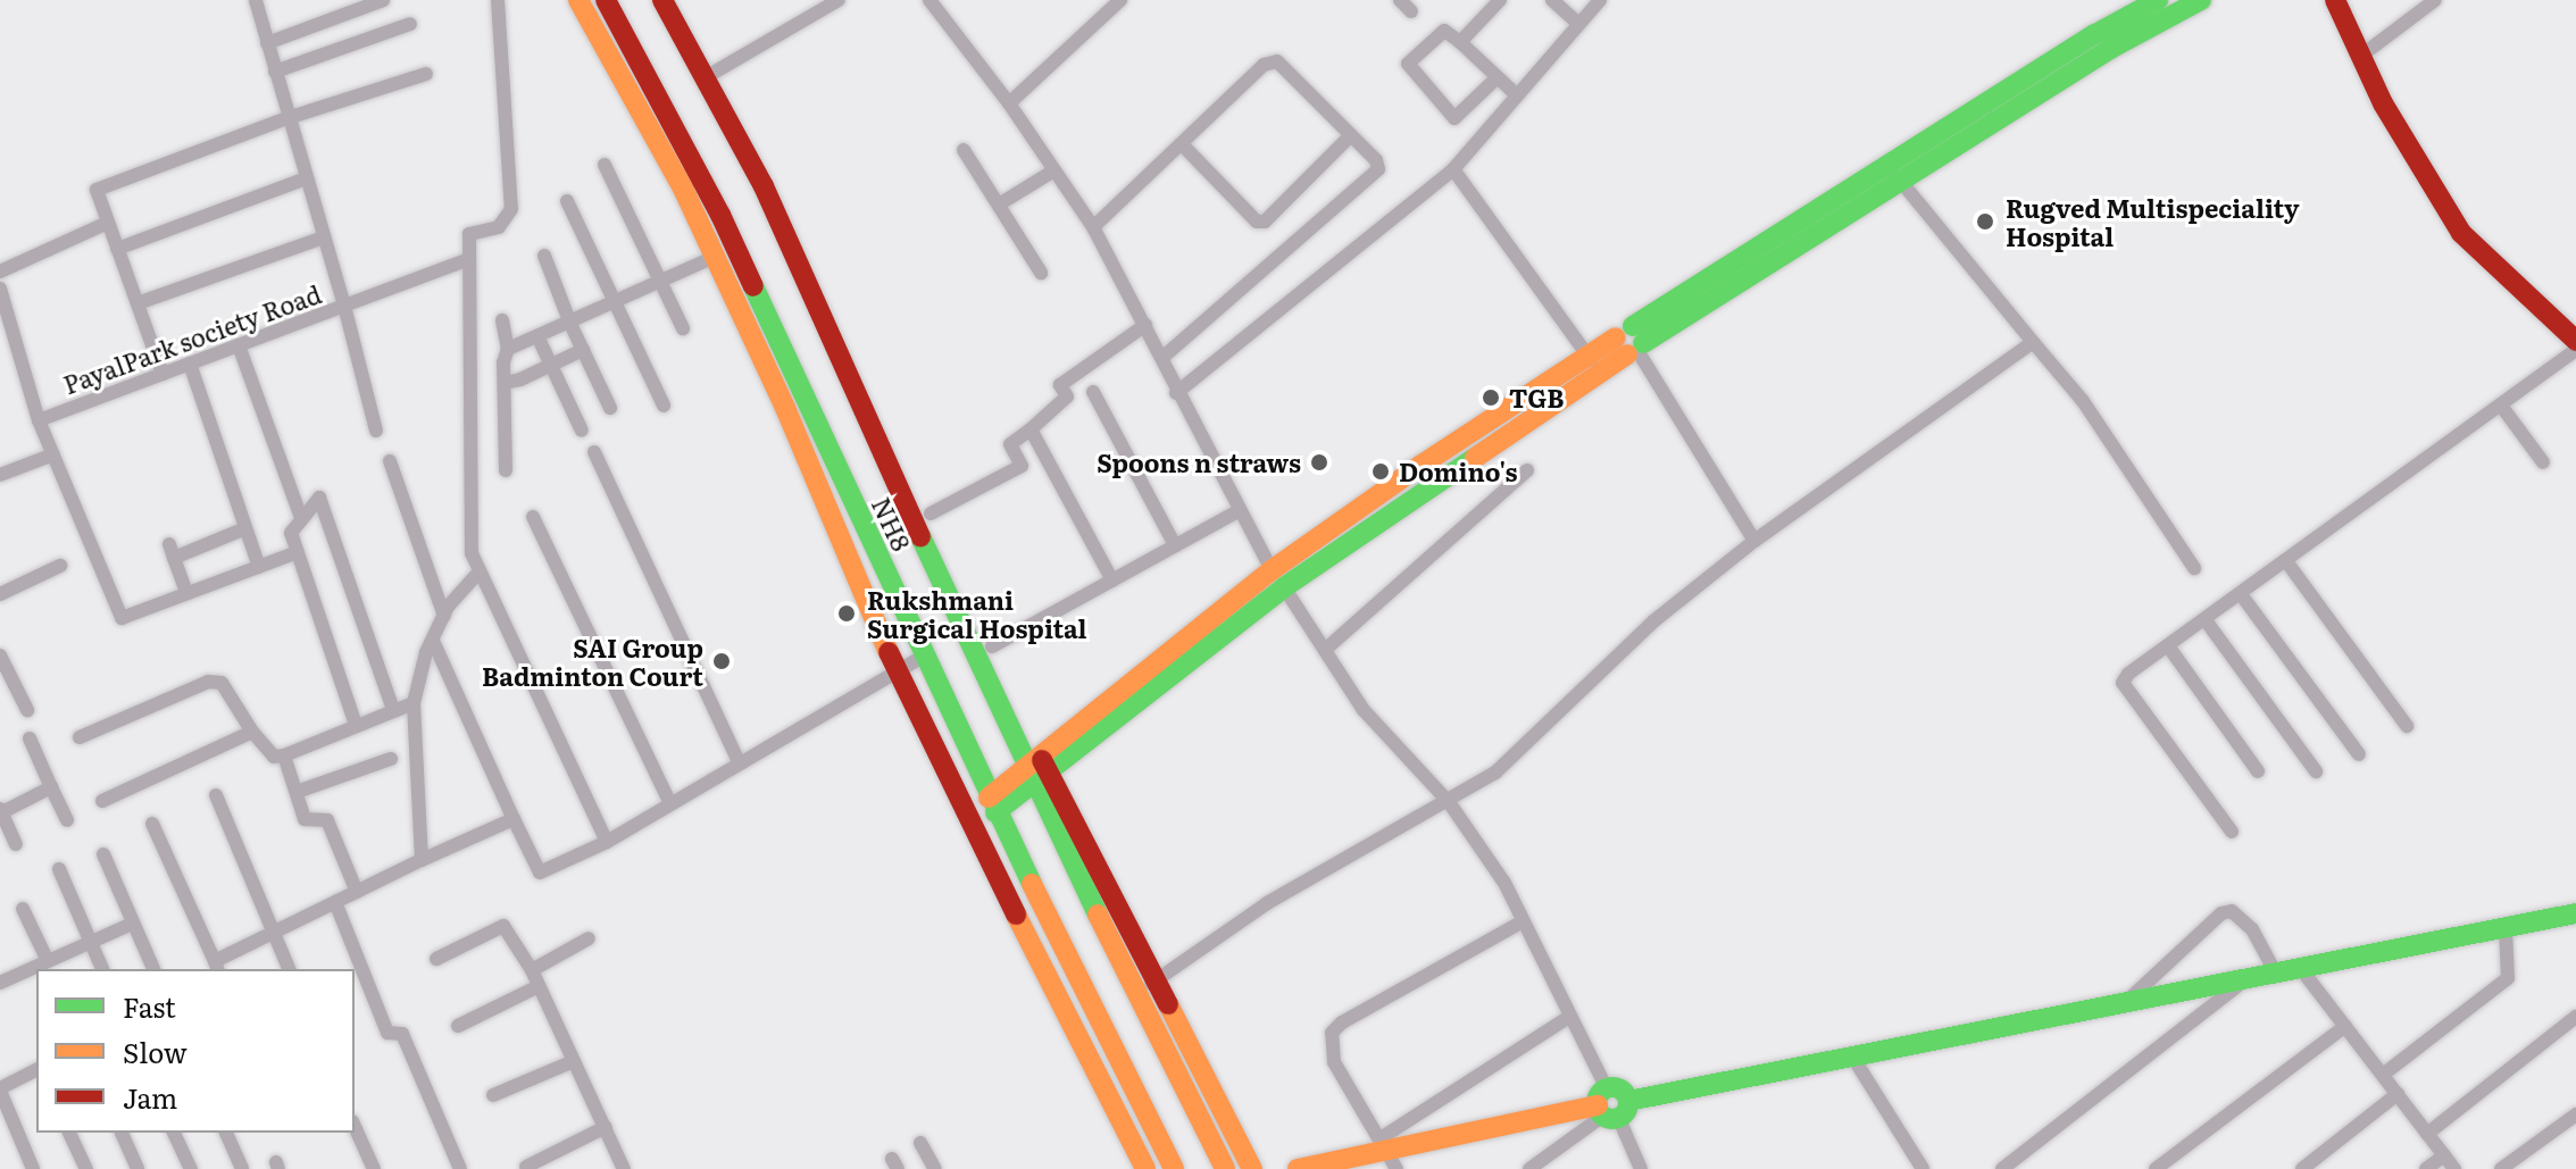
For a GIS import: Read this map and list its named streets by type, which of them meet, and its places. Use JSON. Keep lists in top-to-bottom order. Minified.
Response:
{"streets":{"street":["PayalPark society Road","NH8"]},"places":["Rugved Multispeciality Hospital","TGB","Spoons n straws","Domino's","Rukshmani Surgical Hospital","SAI Group Badminton Court"],"legend":["Fast","Slow","Jam"]}
